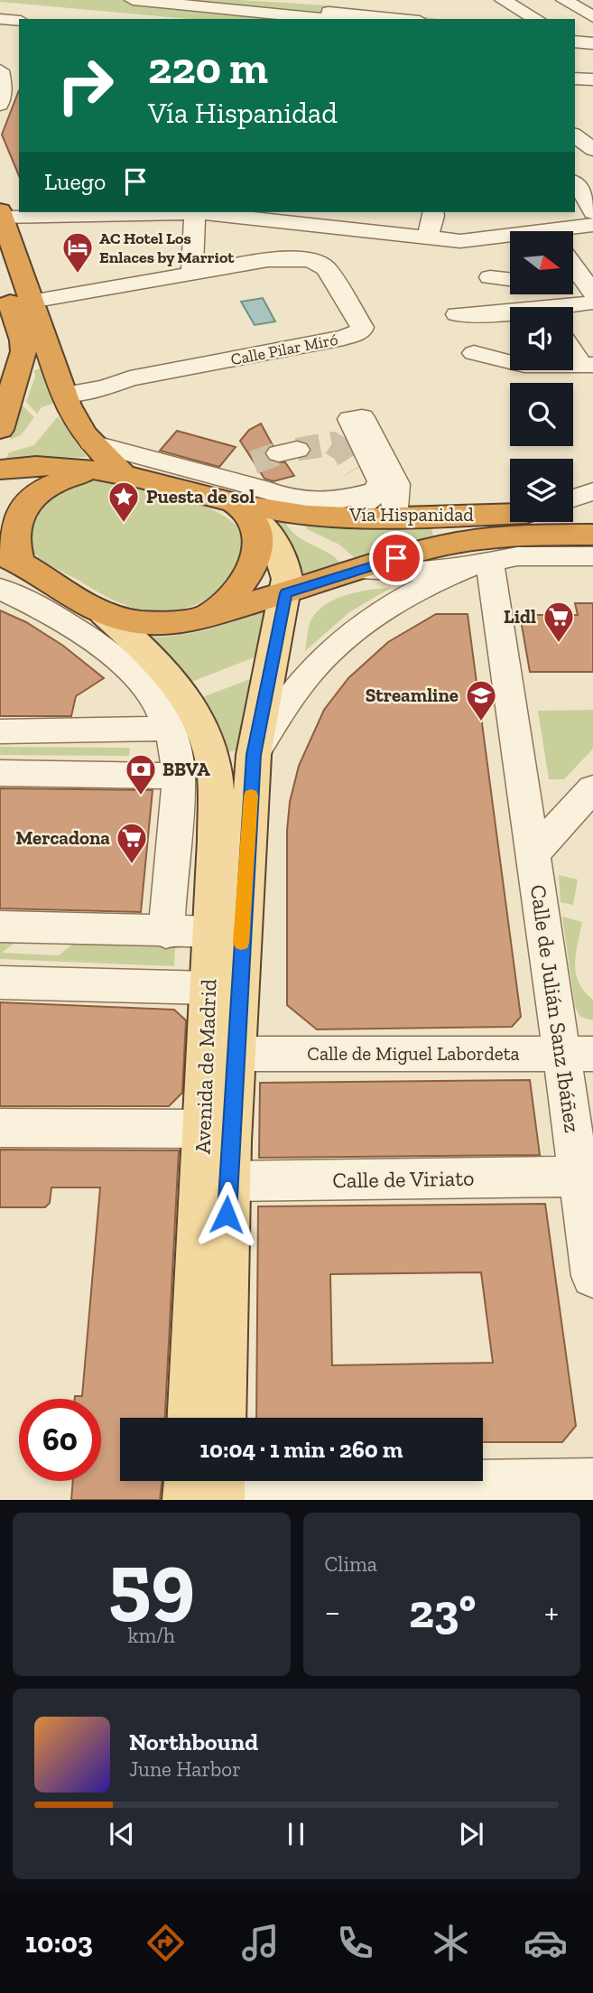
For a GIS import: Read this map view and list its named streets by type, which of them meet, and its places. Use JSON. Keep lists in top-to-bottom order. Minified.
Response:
{"streets":{"highway":["Vía Hispanidad"],"main road":["Avenida de Madrid"],"street":["Calle Pilar Miró","Calle de Julián Sanz Ibáñez","Calle de Miguel Labordeta","Calle de Viriato"]},"crossings":[["Vía Hispanidad","Calle de Julián Sanz Ibáñez"],["Vía Hispanidad","Avenida de Madrid"],["Calle de Julián Sanz Ibáñez","Calle de Miguel Labordeta"],["Calle de Julián Sanz Ibáñez","Calle de Viriato"],["Calle de Miguel Labordeta","Avenida de Madrid"],["Avenida de Madrid","Calle de Viriato"]],"places":{"hotel":["AC Hotel Los Enlaces by Marriot"],"place":["Puesta de sol"],"supermarket":["Lidl","Mercadona"],"school or university":["Streamline"],"bank":["BBVA"]},"north":"right","page":{"turn":["220 m","Vía Hispanidad"],"then":"Luego","limit":"60","trip":"10:04 · 1 min · 260 m","tile":[["59","km/h"],"Clima"],"heat":["−","23°","+"],"song":["Northbound","June Harbor"],"tabs":"10:03"}}
